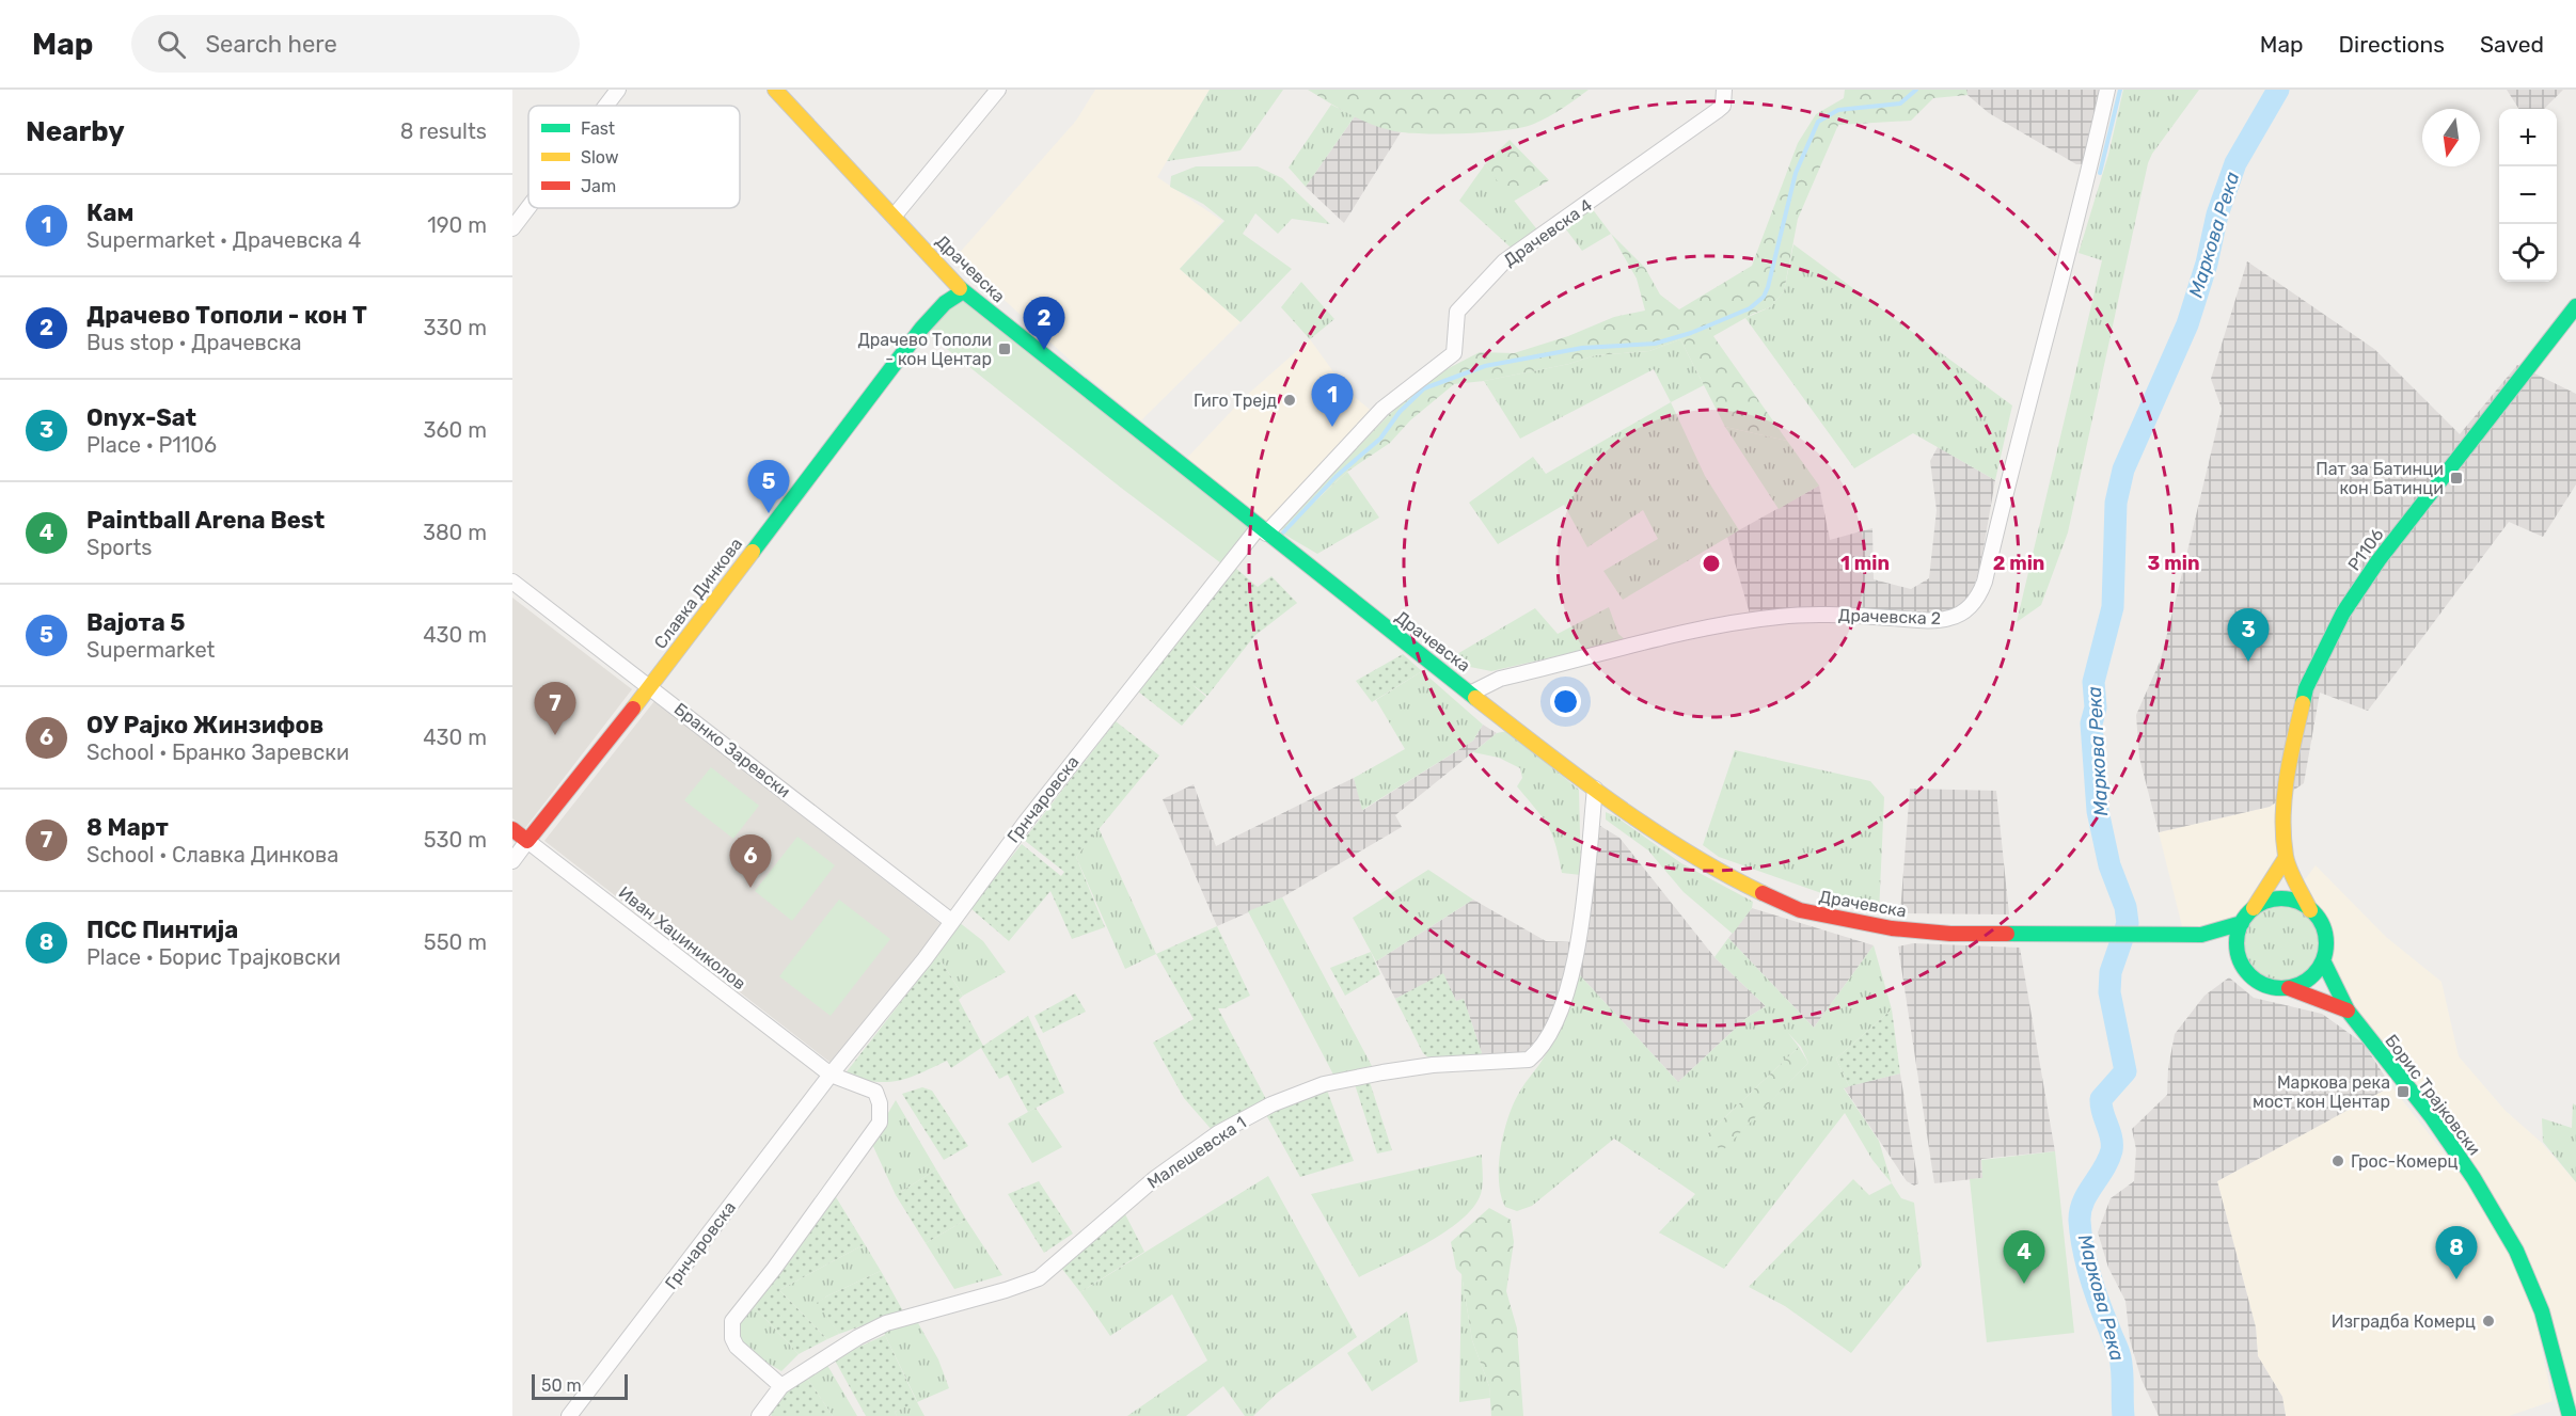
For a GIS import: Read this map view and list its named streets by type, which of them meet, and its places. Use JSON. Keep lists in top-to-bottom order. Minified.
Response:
{"streets":{"main road":["Драчевска","P1106","Славка Динкова","Иван Хаџиниколов","Борис Трајковски"],"street":["Драчевска 4","Драчевска 2","Бранко Заревски","Грнчаровска","Малешевска 1"]},"crossings":[["Драчевска 4","Драчевска"],["Драчевска 4","Грнчаровска"],["Драчевска","Славка Динкова"],["Драчевска","Драчевска 2"],["Драчевска","Грнчаровска"],["Драчевска","Борис Трајковски"],["Драчевска","Малешевска 1"],["P1106","Борис Трајковски"],["Славка Динкова","Бранко Заревски"],["Славка Динкова","Иван Хаџиниколов"],["Бранко Заревски","Грнчаровска"],["Грнчаровска","Иван Хаџиниколов"]],"water":["Маркова Река"],"places":{"transit":["Драчево Тополи - кон Центар","Пат за Батинци кон Батинци","Маркова река мост кон Центар"],"other":["Гиго Трејд","Грос-Комерц","Изградба Комерц"]},"legend":["Fast","Slow","Jam"],"scale_bar":"50 m","north":"bottom","page":{"header":"Map","search":"Search here","nav":["Map","Directions","Saved"],"heading":["Nearby","8 results"],"map_buttons":["+","−"],"list":[{"mark":"1","name":"Кам","note":"Supermarket · Драчевска 4","value":"190 m"},{"mark":"2","name":"Драчево Тополи - кон Т","note":"Bus stop · Драчевска","value":"330 m"},{"mark":"3","name":"Onyx-Sat","note":"Place · P1106","value":"360 m"},{"mark":"4","name":"Paintball Arena Best","note":"Sports","value":"380 m"},{"mark":"5","name":"Вајота 5","note":"Supermarket","value":"430 m"},{"mark":"6","name":"ОУ Рајко Жинзифов","note":"School · Бранко Заревски","value":"430 m"},{"mark":"7","name":"8 Март","note":"School · Славка Динкова","value":"530 m"},{"mark":"8","name":"ПСС Пинтија","note":"Place · Борис Трајковски","value":"550 m"}],"pins":["2","1","5","3","7","6","8","4"],"scale":"50 m"},"rings":["1 min","2 min","3 min"]}
